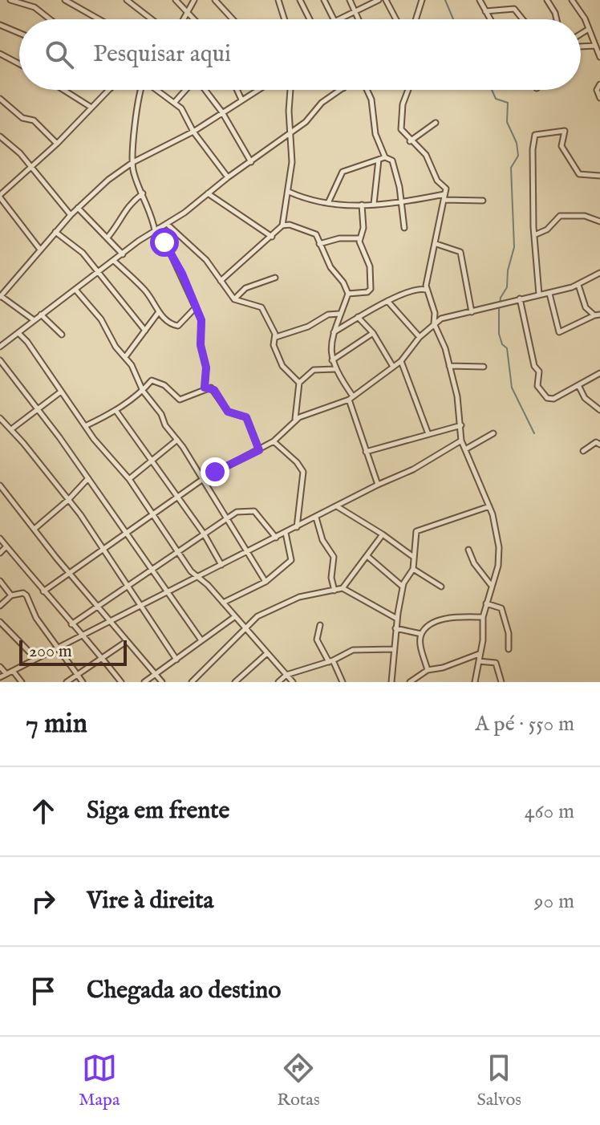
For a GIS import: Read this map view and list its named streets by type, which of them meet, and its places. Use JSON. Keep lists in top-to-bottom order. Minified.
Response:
{"scale_bar":"200 m","page":{"search":"Pesquisar aqui","scale":"200 m","heading":["7 min","A pé · 550 m"],"list":[["Siga em frente","460 m"],["Vire à direita","90 m"],"Chegada ao destino"],"nav":["Mapa","Rotas","Salvos"]}}
